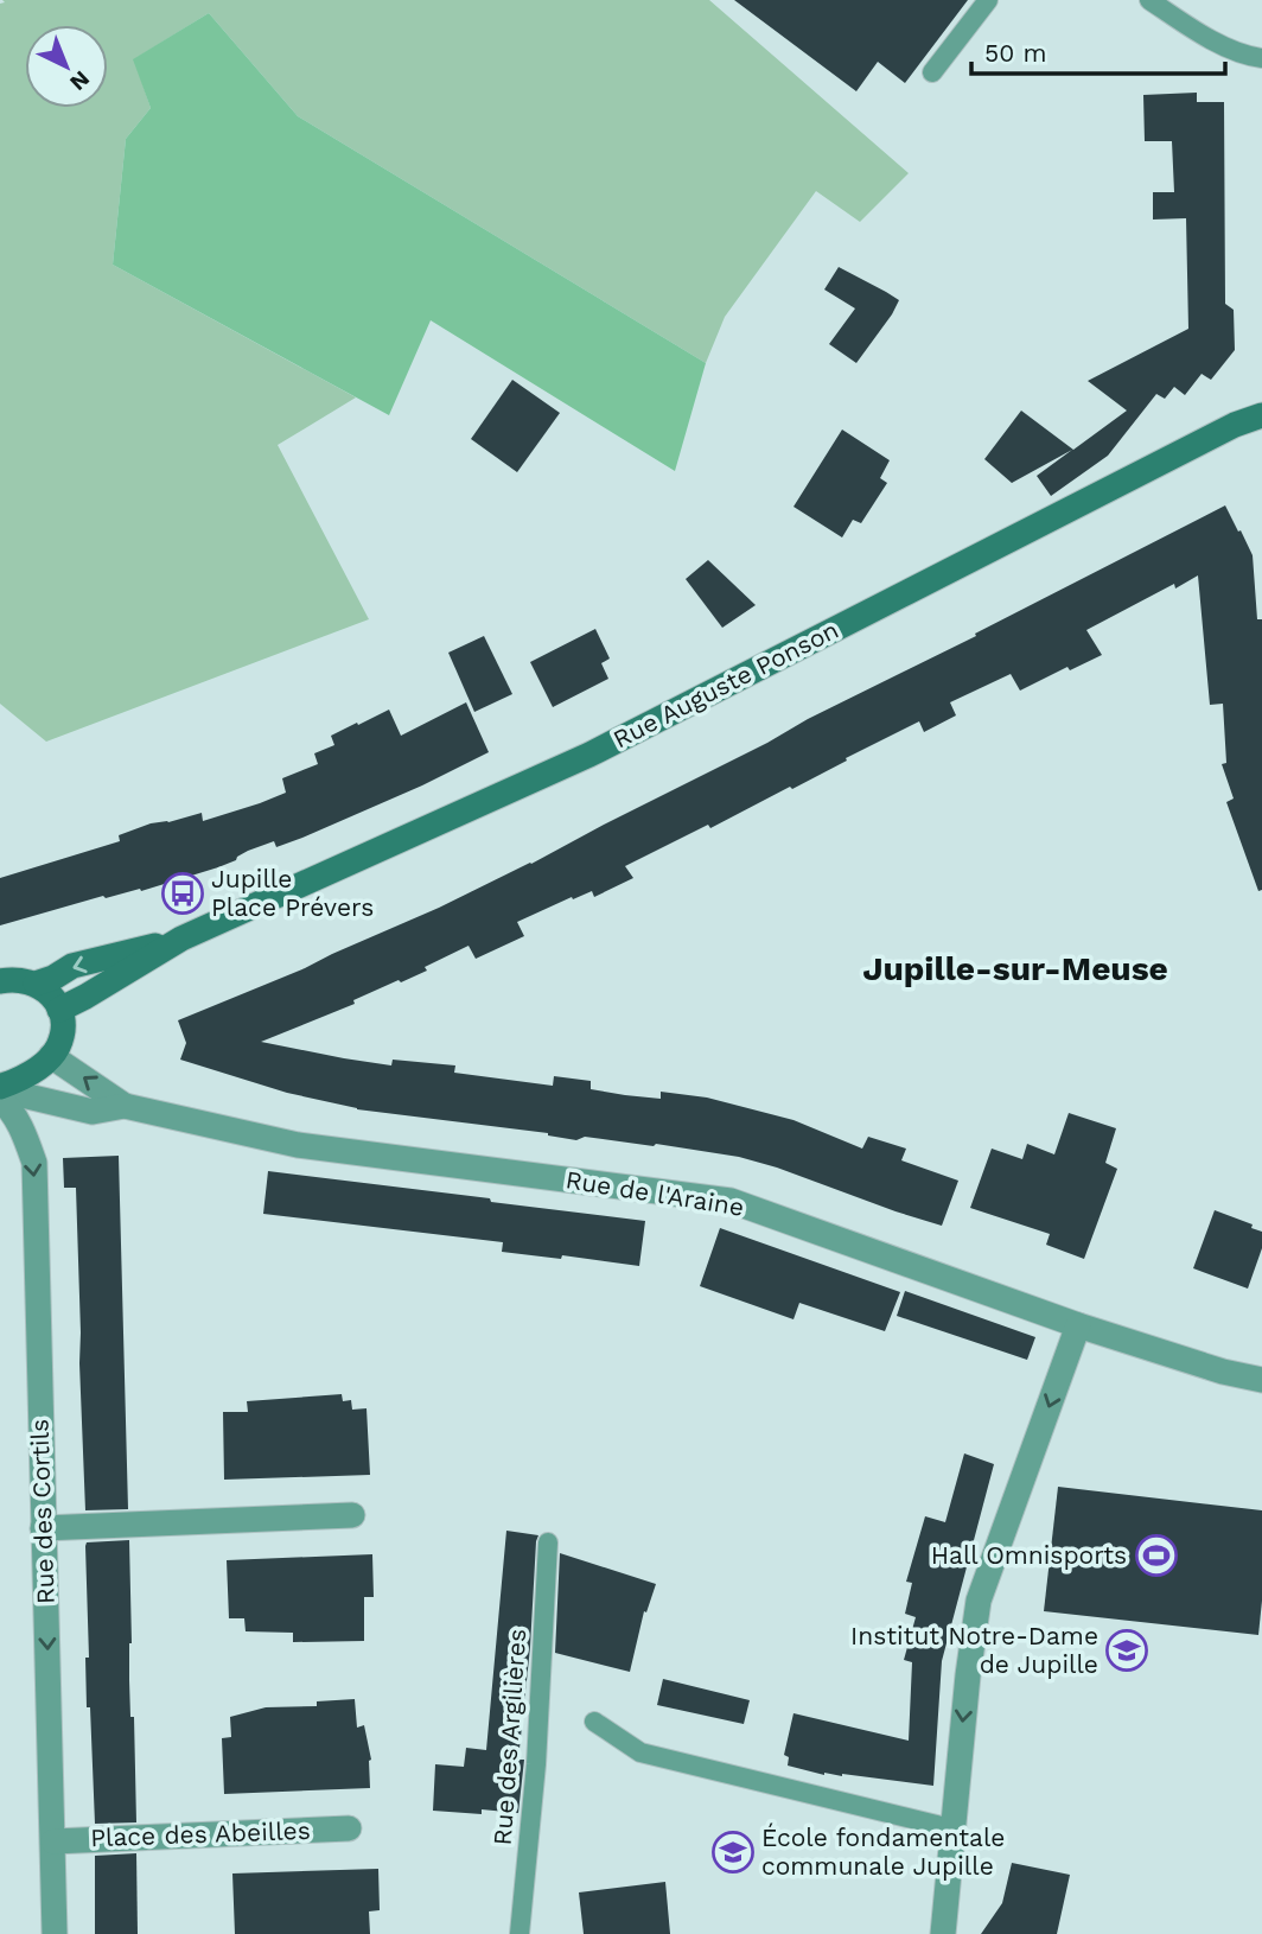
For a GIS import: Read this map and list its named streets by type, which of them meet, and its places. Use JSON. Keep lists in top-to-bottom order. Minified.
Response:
{"streets":{"street":["Rue Auguste Ponson","Rue de l'Araine","Rue des Cortils","Place des Abeilles"],"lane":["Rue des Argilières"]},"crossings":[["Rue des Cortils","Place des Abeilles"]],"one_way":["Rue des Cortils"],"districts":["Jupille-sur-Meuse"],"places":{"bus stop":["Jupille Place Prévers"],"sports":["Hall Omnisports"],"school or university":["Institut Notre-Dame de Jupille","École fondamentale communale Jupille"]},"scale_bar":"50 m","north":"bottom right"}
